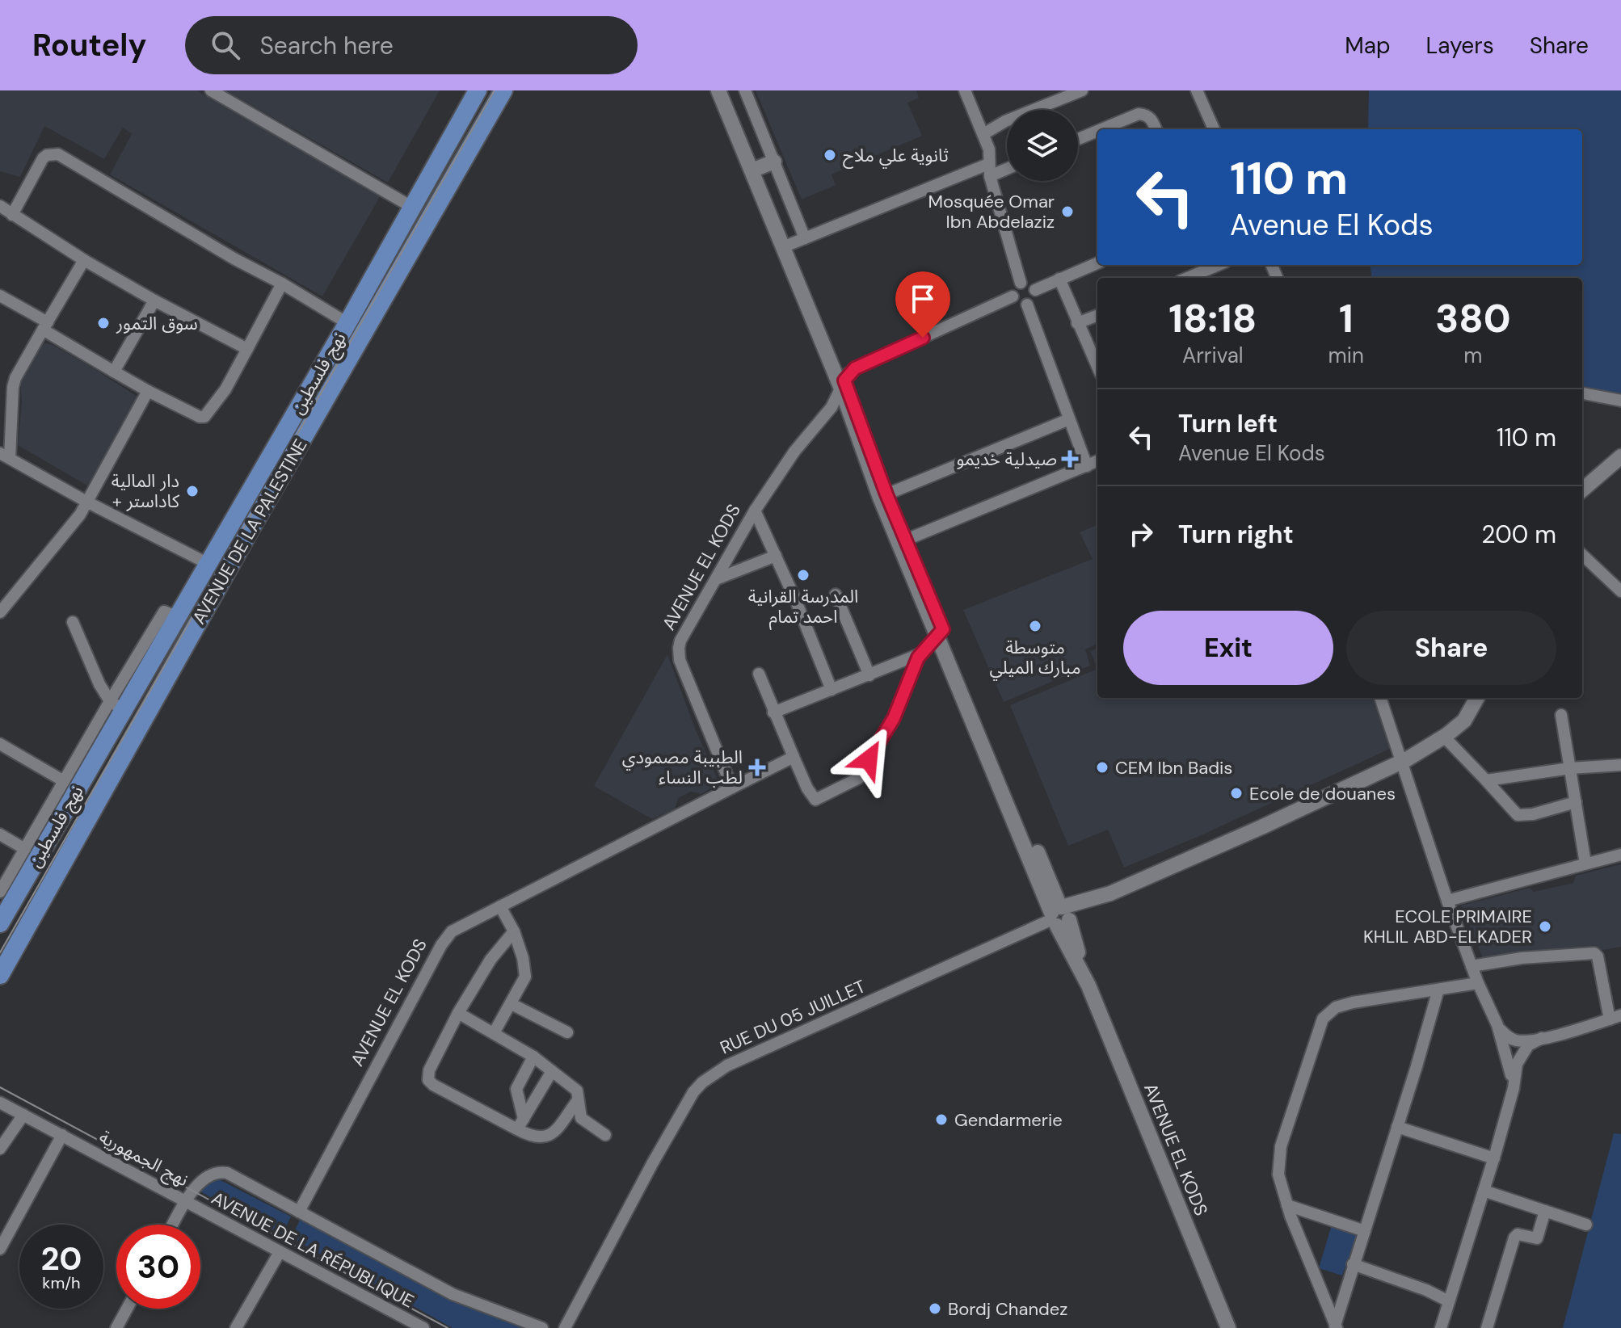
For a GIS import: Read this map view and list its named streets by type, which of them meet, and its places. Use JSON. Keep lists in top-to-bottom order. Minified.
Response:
{"streets":{"main road":["نهج فلسطين","AVENUE DE LA PALESTINE","AVENUE EL KODS"],"street":["RUE DU 05 JUILLET","نهج الجمهورية","AVENUE DE LA RÉPUBLIQUE"]},"crossings":[["AVENUE EL KODS","RUE DU 05 JUILLET"],["AVENUE EL KODS","نهج الجمهورية"],["نهج الجمهورية","AVENUE DE LA RÉPUBLIQUE"]],"places":{"other":["ثانوية علي ملاح","Mosquée Omar Ibn Abdelaziz","سوق التمور","دار المالية + كاداستر","المدرسة القرانية احمد تمام","متوسطة مبارك الميلي","CEM Ibn Badis","Ecole de douanes","ECOLE PRIMAIRE KHLIL ABD-ELKADER","Gendarmerie","Bordj Chandez"],"health":["صيدلية خديمو","الطبيبة مصمودي لطب النساء"]},"page":{"header":"Routely","search":"Search here","nav":["Map","Layers","Share"],"turn":["110 m","Avenue El Kods"],"eta":["18:18","Arrival","1","min","380","m"],"list":[{"name":"Turn left","note":"Avenue El Kods","value":"110 m"},{"name":"Turn right","value":"200 m"}],"buttons":["Exit","Share"],"speed":"20 km/h","limit":"30"}}
